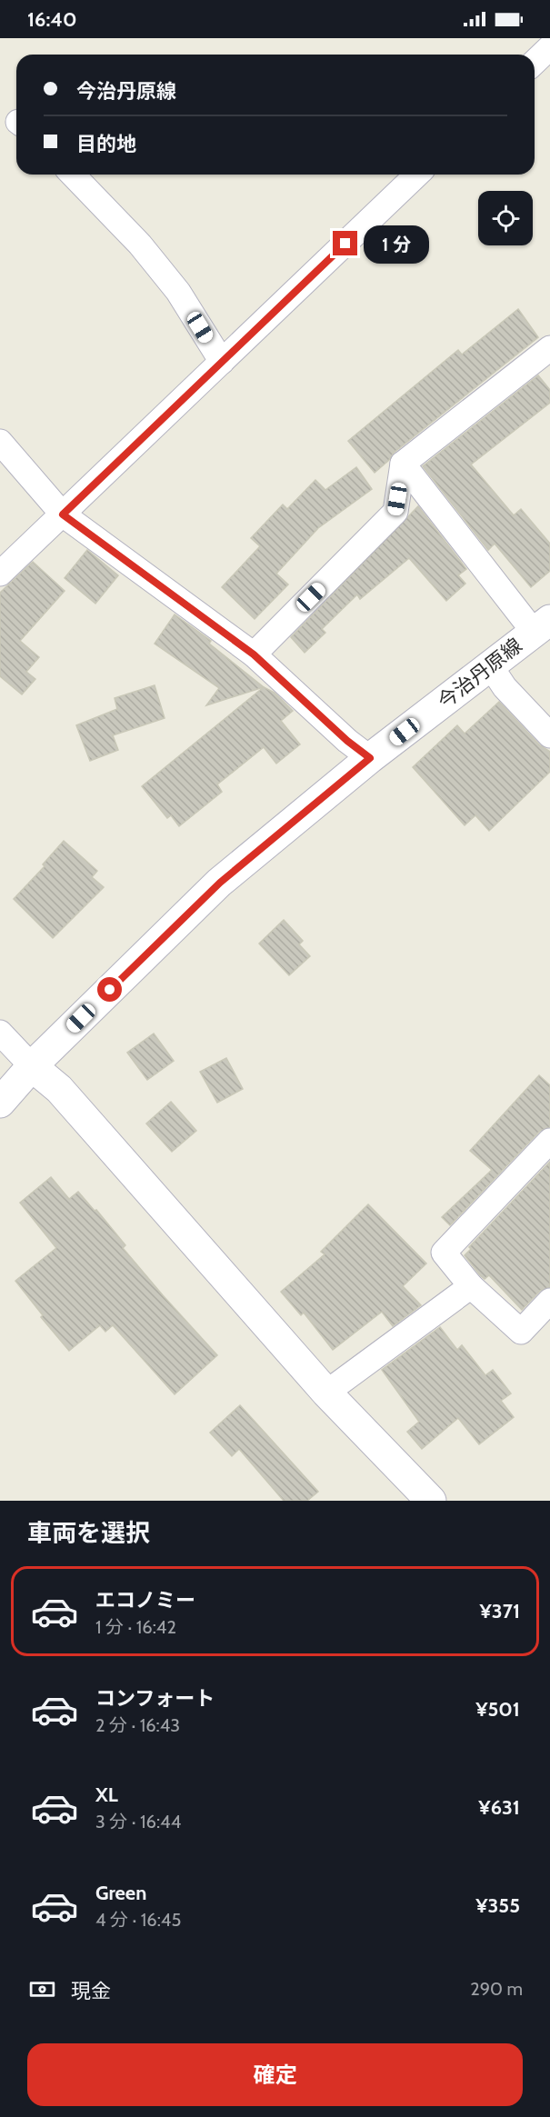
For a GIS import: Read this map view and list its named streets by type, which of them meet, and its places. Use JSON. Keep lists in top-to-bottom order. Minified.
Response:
{"streets":{"main road":["今治丹原線"]},"page":{"status":"16:40","banner":["今治丹原線","目的地"],"bubble":"1 分","heading":"車両を選択","list":[{"name":"エコノミー","note":"1 分 · 16:42","value":"¥371"},{"name":"コンフォート","note":"2 分 · 16:43","value":"¥501"},{"name":"XL","note":"3 分 · 16:44","value":"¥631"},{"name":"Green","note":"4 分 · 16:45","value":"¥355"}],"pay":["現金","290 m"],"buttons":"確定"}}
